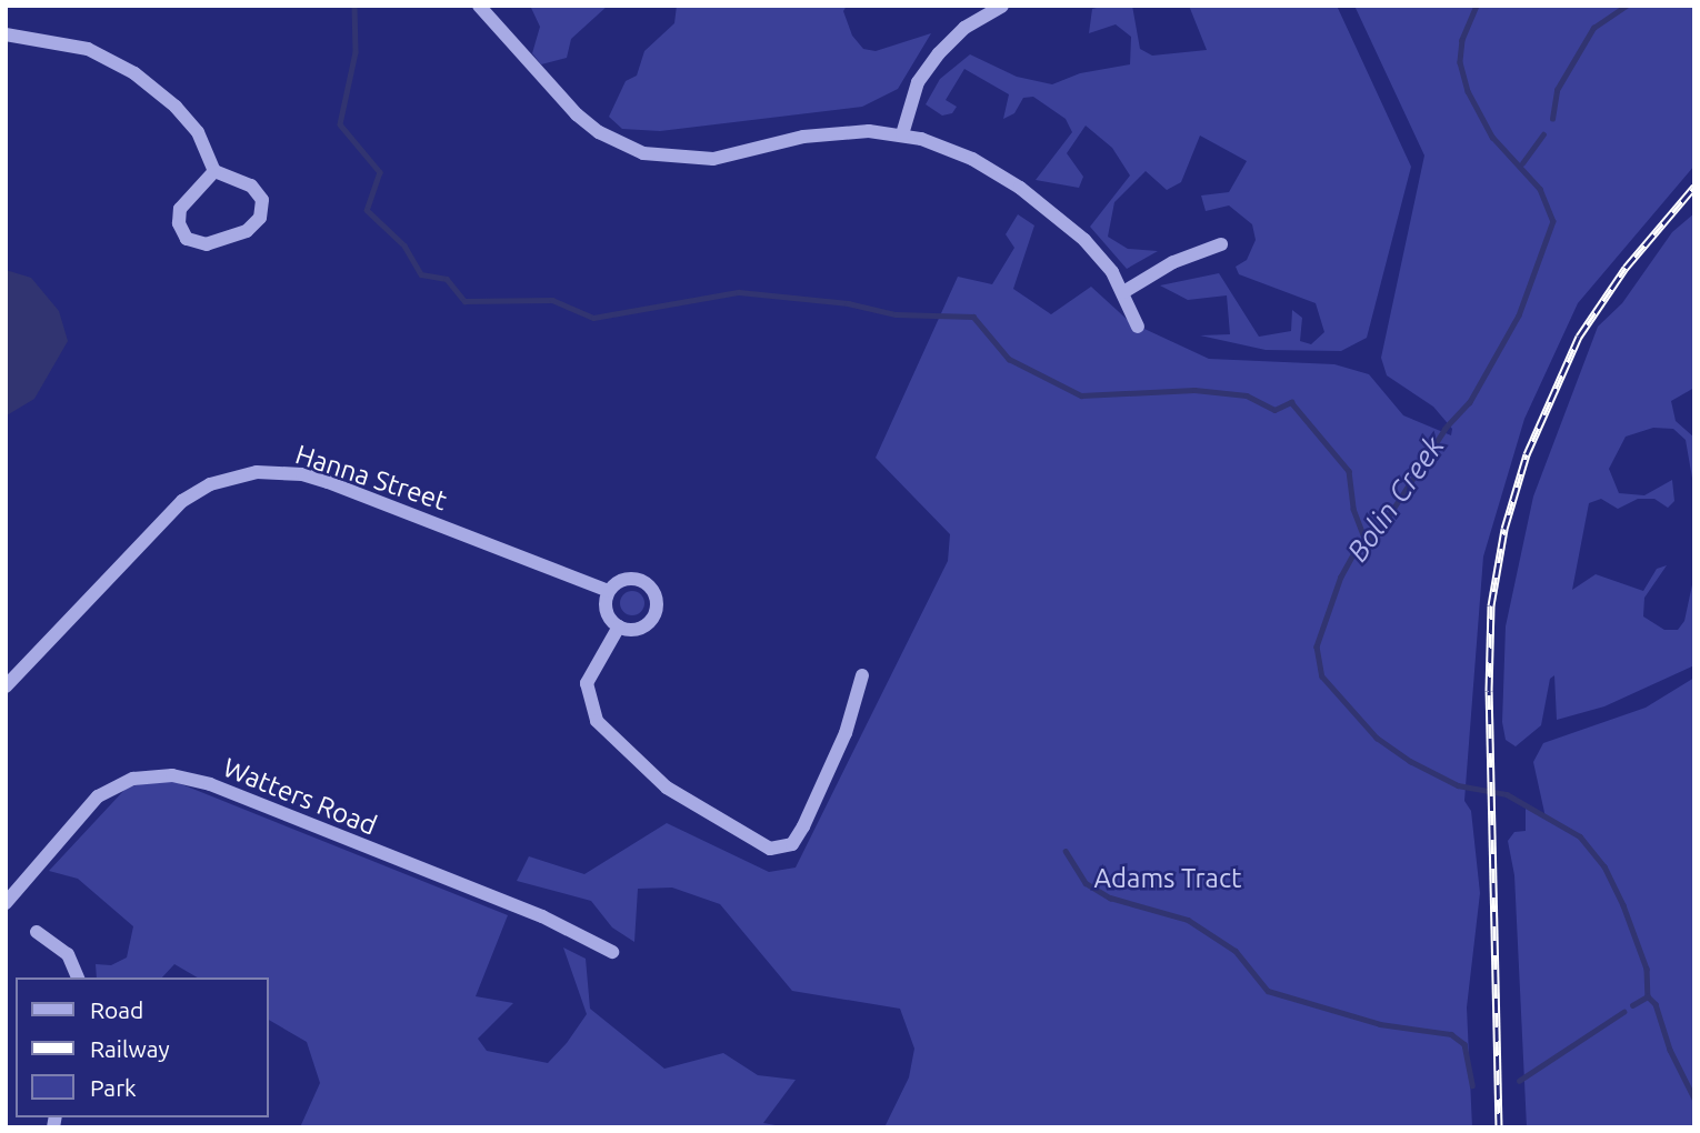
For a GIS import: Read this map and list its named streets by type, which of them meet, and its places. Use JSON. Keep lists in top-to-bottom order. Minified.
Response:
{"streets":{"street":["Hanna Street","Watters Road"]},"water":["Bolin Creek"],"parks":["Adams Tract"],"legend":["Road","Railway","Park"]}
